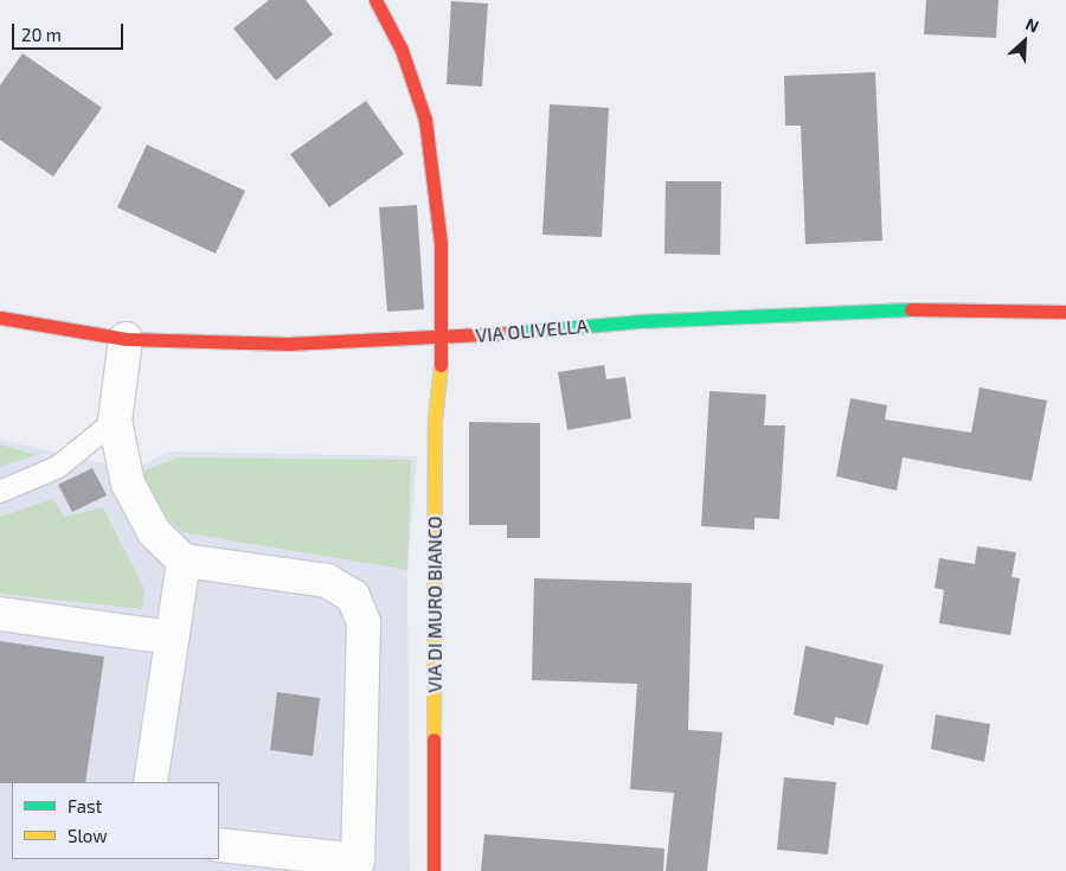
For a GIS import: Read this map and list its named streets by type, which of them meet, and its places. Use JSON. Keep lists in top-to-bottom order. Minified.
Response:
{"streets":{"main road":["VIA OLIVELLA","VIA DI MURO BIANCO"]},"crossings":[["VIA OLIVELLA","VIA DI MURO BIANCO"]],"legend":["Fast","Slow"],"scale_bar":"20 m","north":"top right"}
